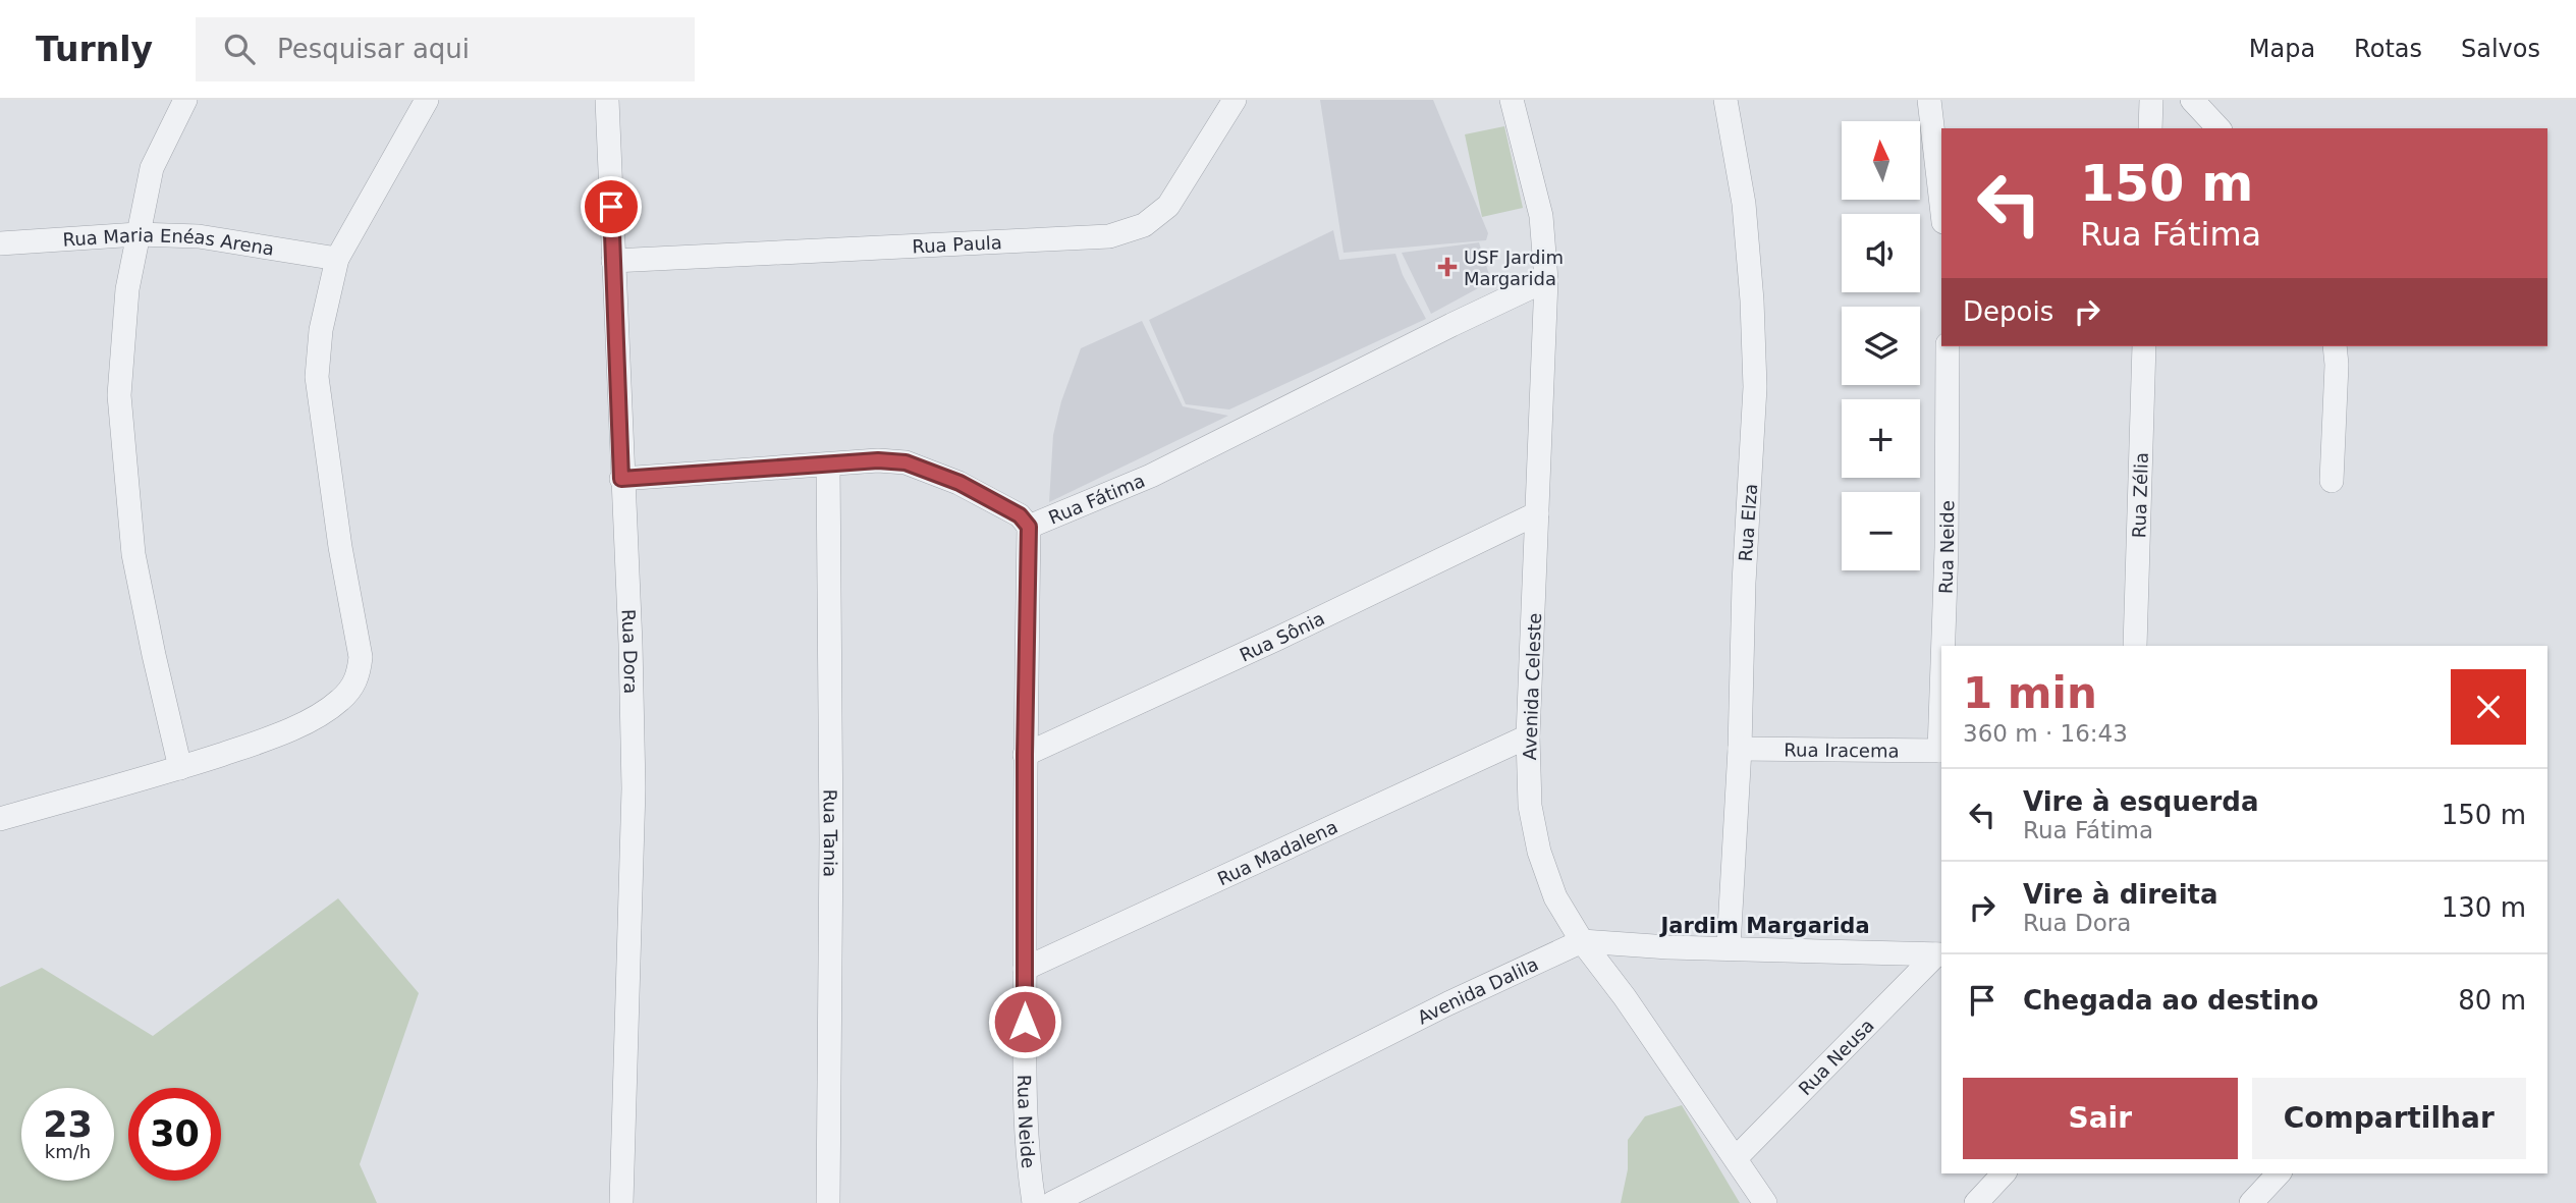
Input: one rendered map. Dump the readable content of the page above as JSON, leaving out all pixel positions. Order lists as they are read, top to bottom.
{
  "streets": {
    "street": [
      "Rua Paula",
      "Rua Maria Enéas Arena",
      "Rua Zélia",
      "Rua Fátima",
      "Rua Elza",
      "Rua Neide",
      "Rua Sônia",
      "Rua Dora",
      "Avenida Celeste",
      "Rua Iracema",
      "Rua Tania",
      "Rua Madalena",
      "Avenida Dalila",
      "Rua Neusa"
    ]
  },
  "crossings": [
    ["Rua Paula", "Rua Dora"],
    ["Rua Fátima", "Rua Neide"],
    ["Rua Fátima", "Rua Dora"],
    ["Rua Fátima", "Avenida Celeste"],
    ["Rua Fátima", "Rua Tania"],
    ["Rua Elza", "Rua Iracema"],
    ["Rua Elza", "Avenida Dalila"],
    ["Rua Neide", "Rua Sônia"],
    ["Rua Neide", "Rua Madalena"],
    ["Rua Sônia", "Avenida Celeste"],
    ["Avenida Celeste", "Rua Madalena"],
    ["Avenida Celeste", "Avenida Dalila"],
    ["Avenida Celeste", "Rua Neusa"],
    ["Avenida Dalila", "Rua Neusa"]
  ],
  "districts": ["Jardim Margarida"],
  "places": {
    "health": ["USF Jardim Margarida"]
  },
  "north": "top",
  "page": {
    "header": "Turnly",
    "search": "Pesquisar aqui",
    "nav": ["Mapa", "Rotas", "Salvos"],
    "map_buttons": ["+", "−"],
    "turn": ["150 m", "Rua Fátima"],
    "then": "Depois",
    "heading": ["1 min", "360 m · 16:43"],
    "list": [
      {
        "name": "Vire à esquerda",
        "note": "Rua Fátima",
        "value": "150 m"
      },
      {
        "name": "Vire à direita",
        "note": "Rua Dora",
        "value": "130 m"
      },
      {
        "name": "Chegada ao destino",
        "value": "80 m"
      }
    ],
    "buttons": ["Sair", "Compartilhar"],
    "speed": "23 km/h",
    "limit": "30"
  }
}
